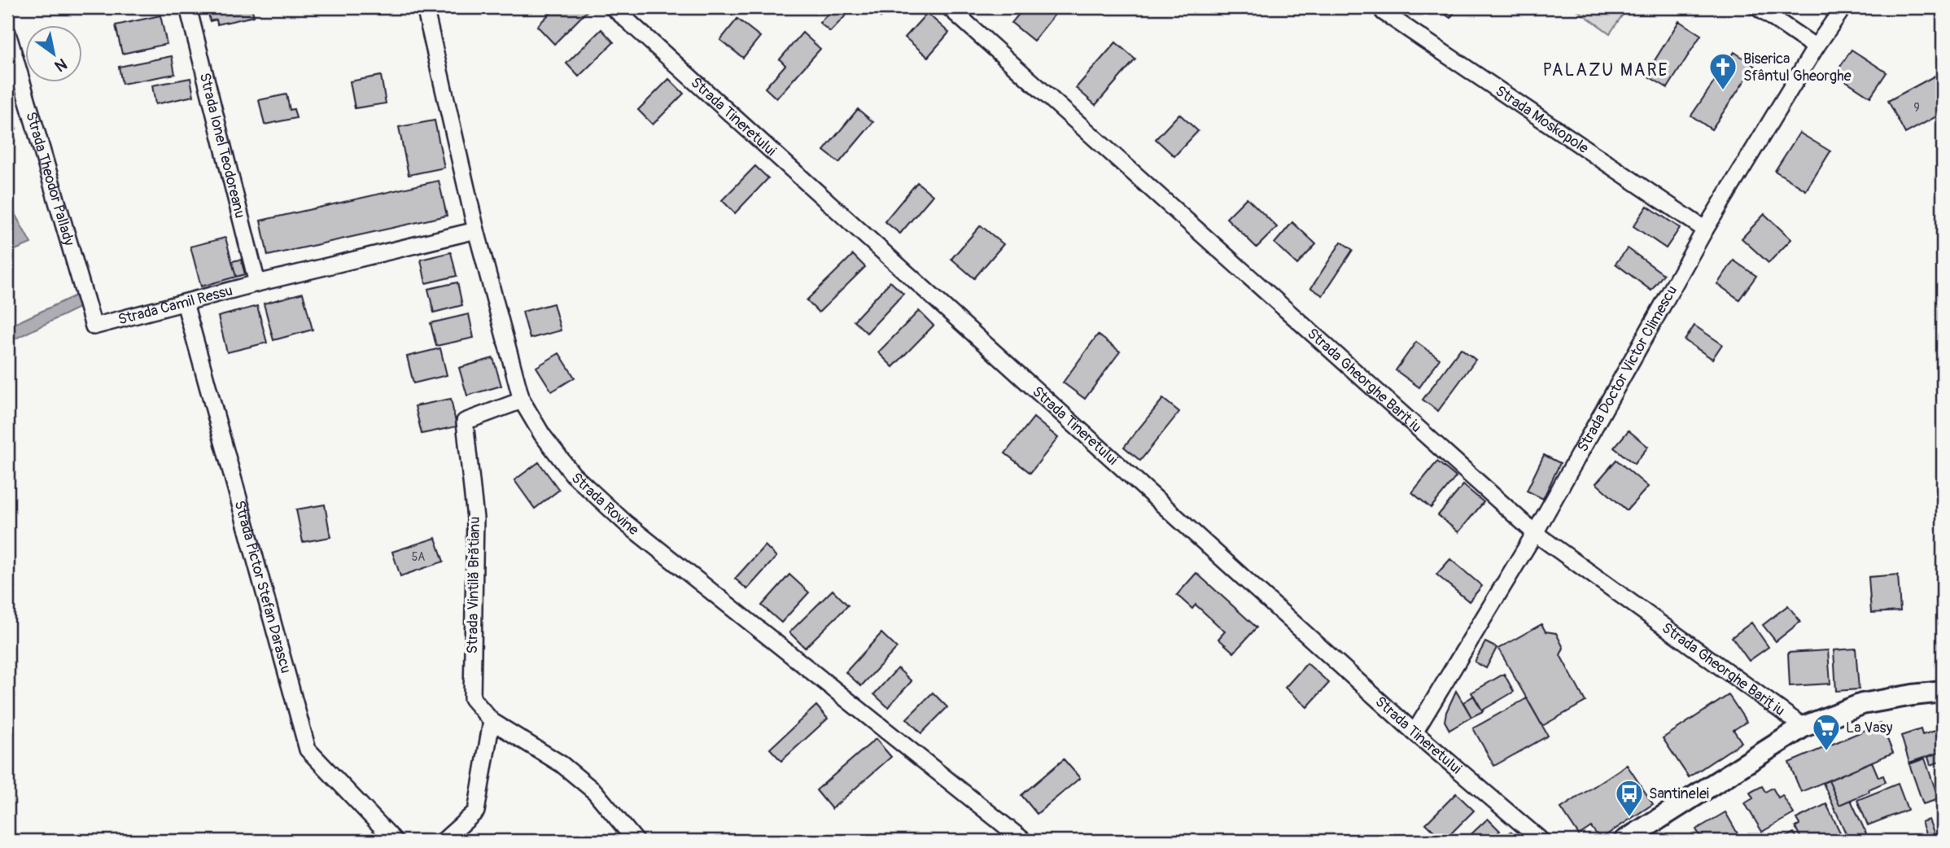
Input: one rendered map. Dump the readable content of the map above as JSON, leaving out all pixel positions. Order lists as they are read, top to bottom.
{
  "streets": {
    "street": [
      "Strada Tineretului",
      "Strada Moskopole",
      "Strada Ionel Teodoreanu",
      "Strada Theodor Pallady",
      "Strada Camil Ressu",
      "Strada Doctor Victor Climescu",
      "Strada Gheorghe Barițiu",
      "Strada Rovine",
      "Strada Vintilă Brătianu",
      "Strada Pictor Stefan Darascu"
    ]
  },
  "crossings": [
    ["Strada Tineretului", "Strada Doctor Victor Climescu"],
    ["Strada Moskopole", "Strada Doctor Victor Climescu"],
    ["Strada Ionel Teodoreanu", "Strada Camil Ressu"],
    ["Strada Theodor Pallady", "Strada Camil Ressu"],
    ["Strada Camil Ressu", "Strada Rovine"],
    ["Strada Camil Ressu", "Strada Pictor Stefan Darascu"],
    ["Strada Doctor Victor Climescu", "Strada Gheorghe Barițiu"],
    ["Strada Rovine", "Strada Vintilă Brătianu"]
  ],
  "districts": ["PALAZU MARE"],
  "places": {
    "church": ["Biserica Sfântul Gheorghe"],
    "supermarket": ["La Vasy"],
    "bus stop": ["Santinelei"]
  },
  "house_numbers": ["9", "5A"],
  "north": "bottom right"
}
